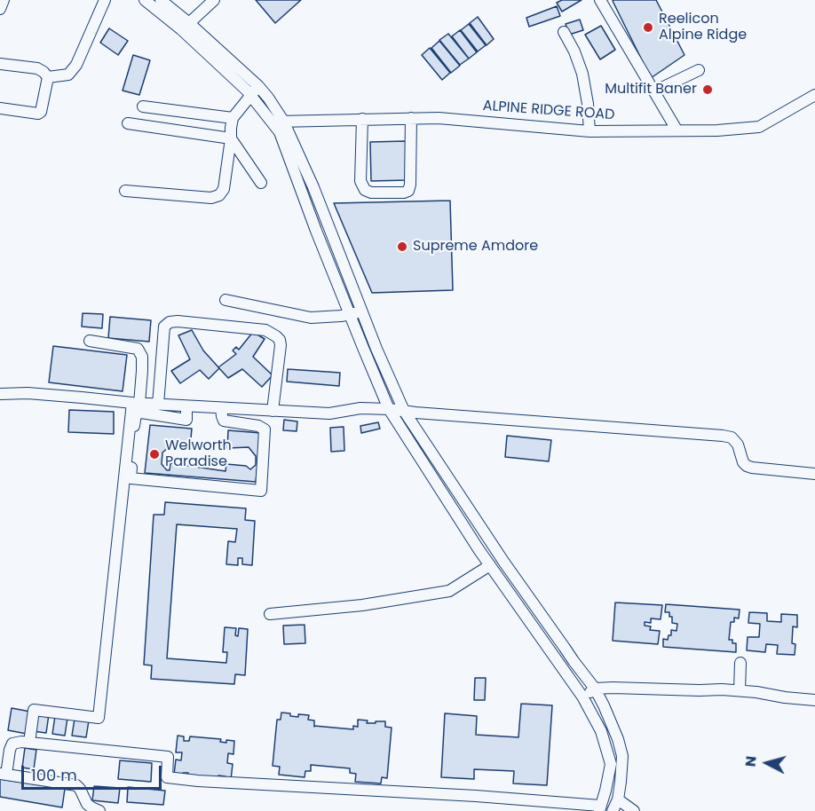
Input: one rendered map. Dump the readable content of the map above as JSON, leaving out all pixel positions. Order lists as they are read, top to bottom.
{
  "streets": {
    "street": ["ALPINE RIDGE ROAD"]
  },
  "places": [
    "Reelicon Alpine Ridge",
    "Multifit Baner",
    "Supreme Amdore",
    "Welworth Paradise"
  ],
  "scale_bar": "100 m",
  "north": "left"
}
